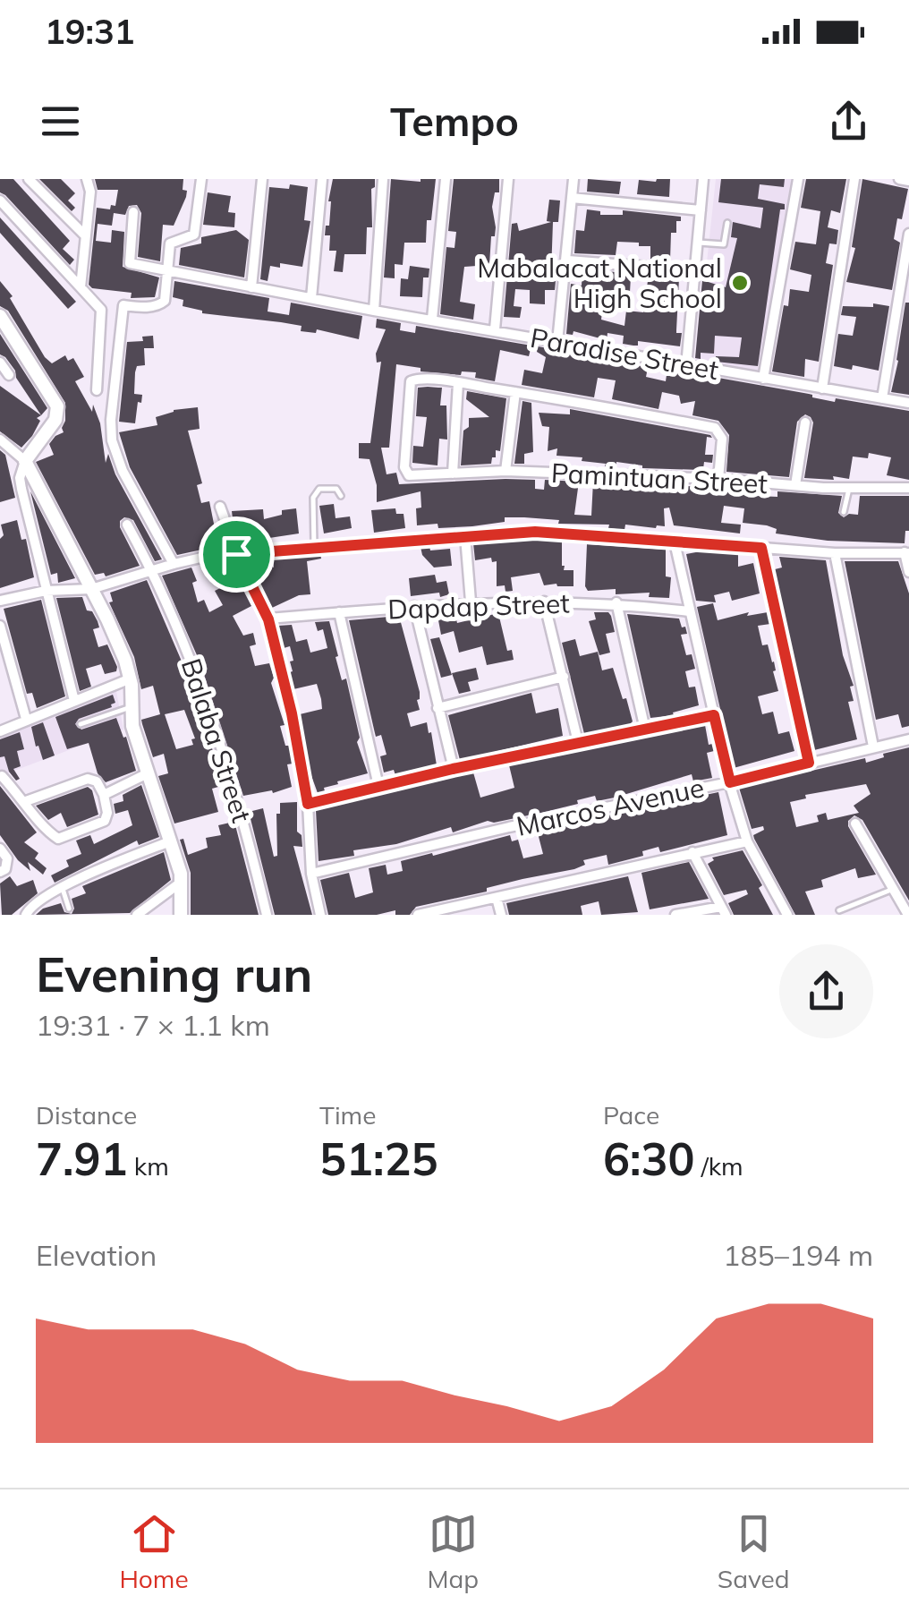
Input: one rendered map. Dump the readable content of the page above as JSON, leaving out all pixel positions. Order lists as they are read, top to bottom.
{
  "streets": {
    "street": [
      "Paradise Street",
      "Pamintuan Street",
      "Dapdap Street",
      "Balaba Street",
      "Marcos Avenue"
    ]
  },
  "places": ["Mabalacat National High School"],
  "page": {
    "status": "19:31",
    "header": "Tempo",
    "heading": ["Evening run", "19:31 · 7 × 1.1 km"],
    "stats": [
      ["Distance", "7.91 km"],
      ["Time", "51:25"],
      ["Pace", "6:30 /km"]
    ],
    "chart": ["Elevation", "185–194 m"],
    "tabs": ["Home", "Map", "Saved"]
  }
}
